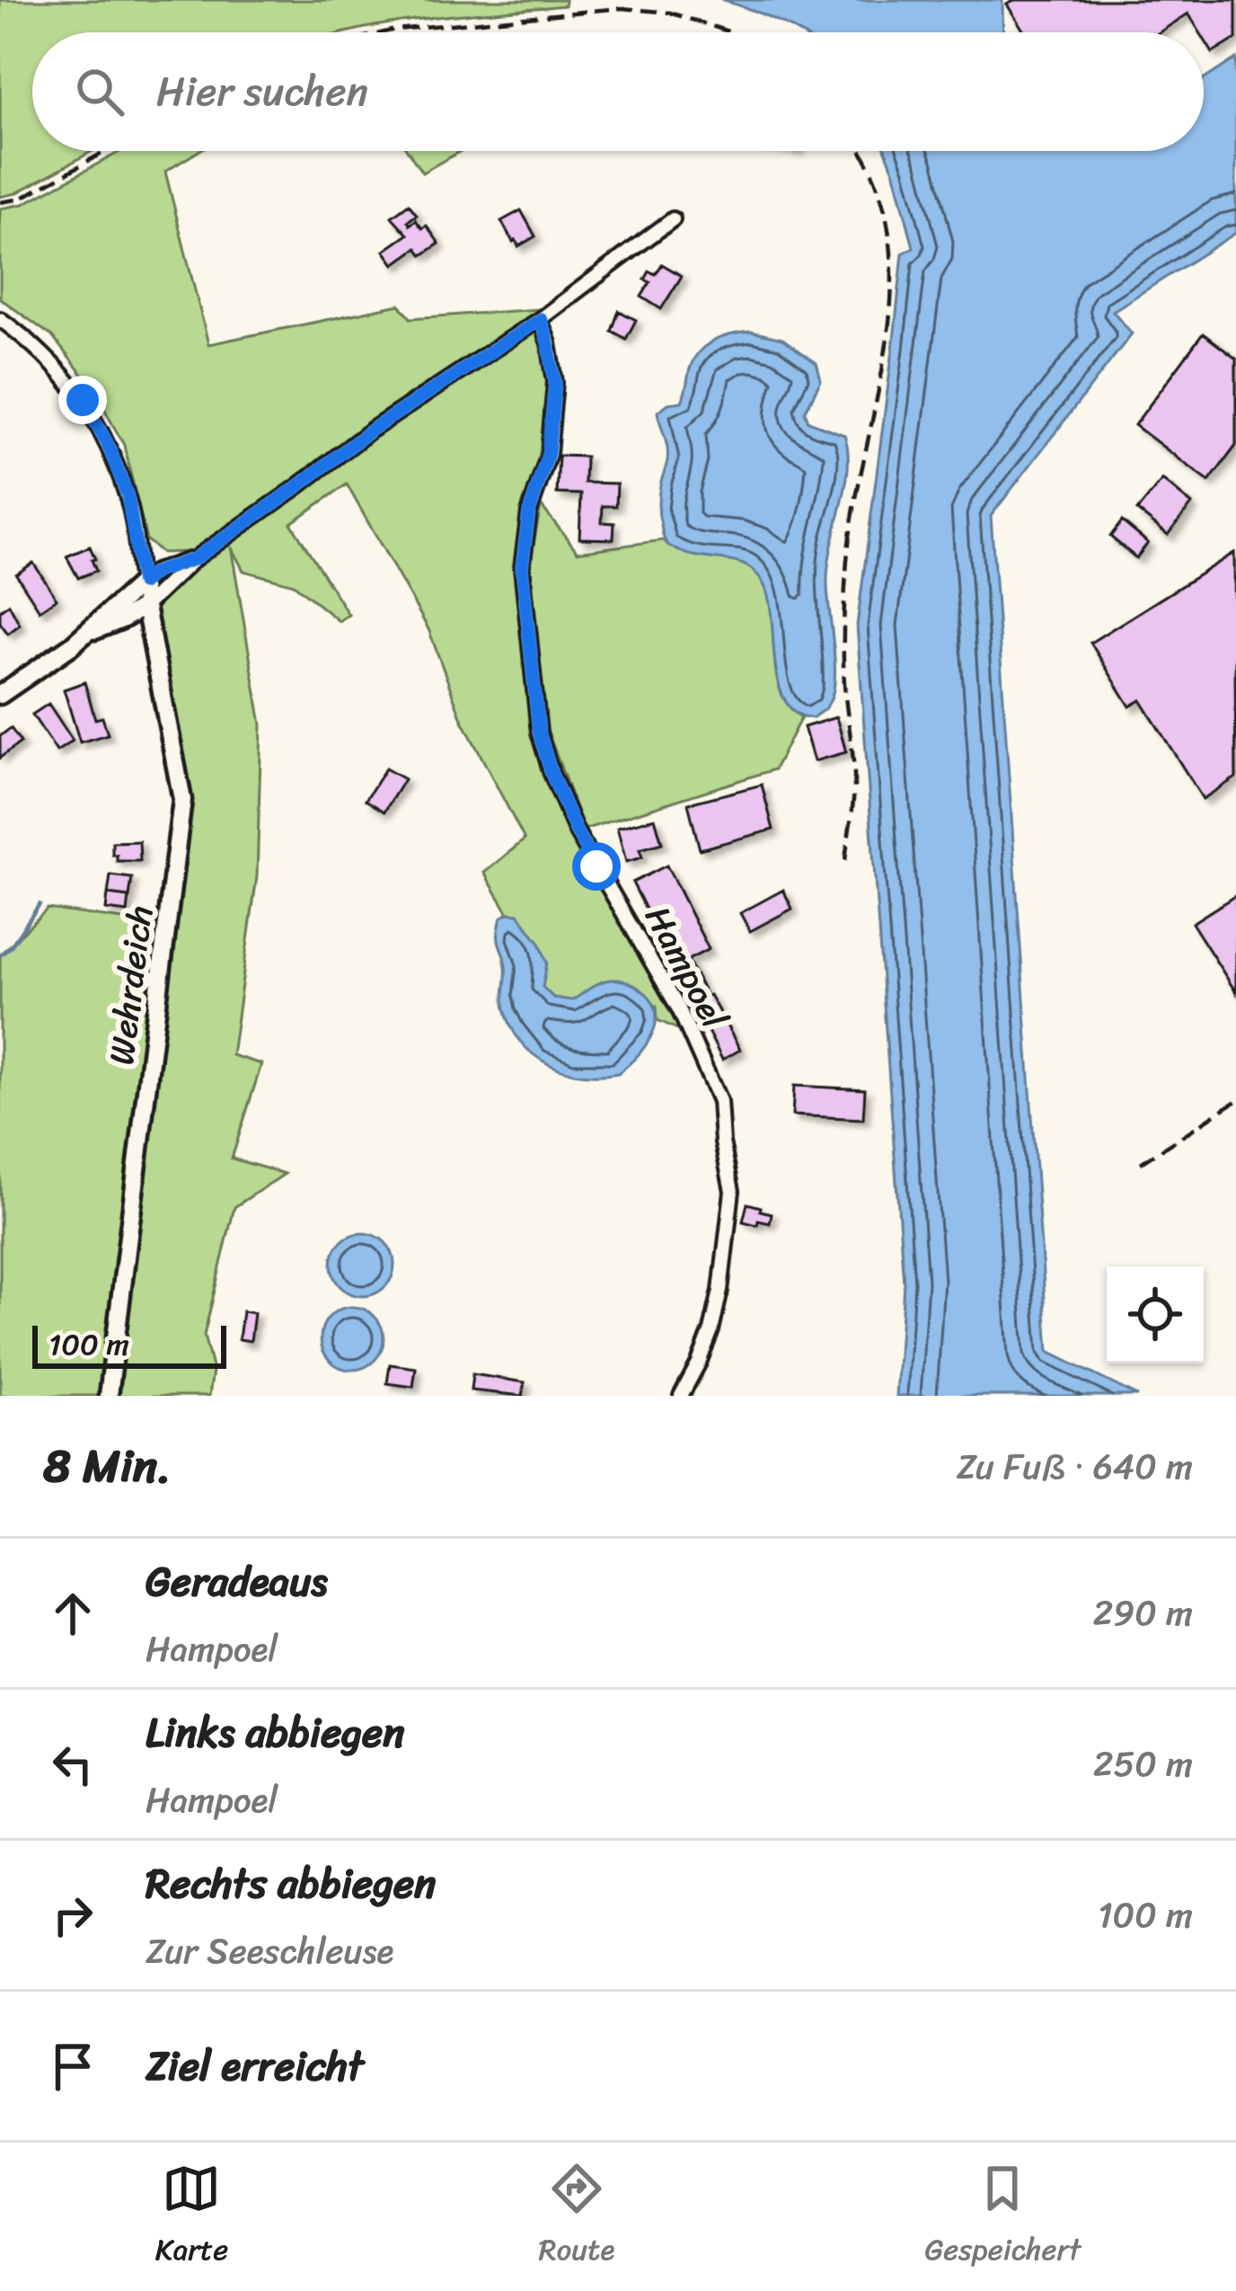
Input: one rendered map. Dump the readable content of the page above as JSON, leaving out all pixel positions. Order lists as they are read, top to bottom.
{
  "streets": {
    "street": ["Hampoel", "Wehrdeich"]
  },
  "scale_bar": "100 m",
  "page": {
    "search": "Hier suchen",
    "scale": "100 m",
    "heading": ["8 Min.", "Zu Fuß · 640 m"],
    "list": [
      ["Geradeaus", "Hampoel", "290 m"],
      ["Links abbiegen", "Hampoel", "250 m"],
      ["Rechts abbiegen", "Zur Seeschleuse", "100 m"],
      "Ziel erreicht"
    ],
    "nav": ["Karte", "Route", "Gespeichert"]
  }
}
